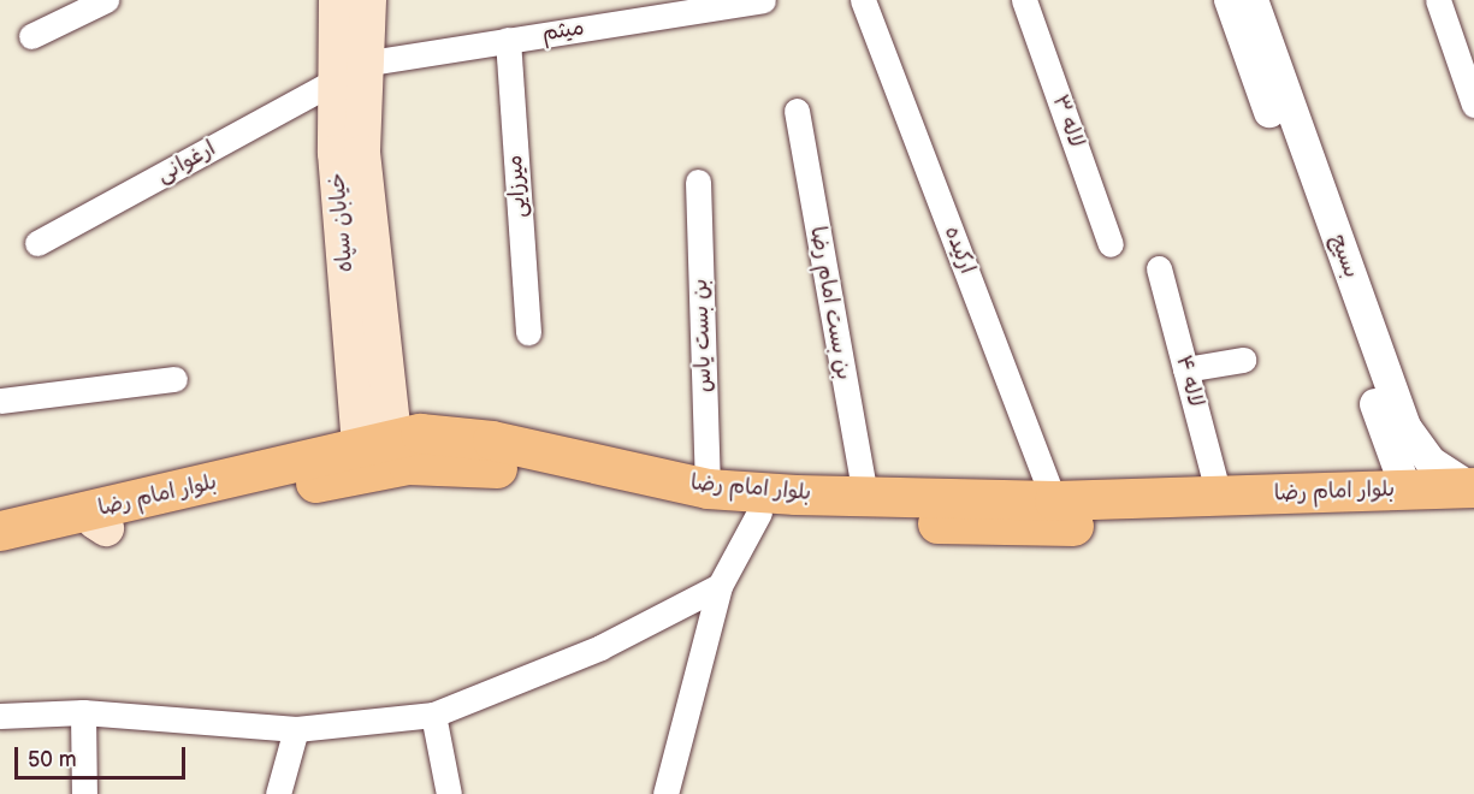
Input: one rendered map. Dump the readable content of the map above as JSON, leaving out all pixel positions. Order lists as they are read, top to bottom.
{
  "streets": {
    "main road": ["خیابان سپاه", "بلوار امام رضا"],
    "street": [
      "میثم",
      "لاله ۳",
      "ارغوانی",
      "میرزایی",
      "ارکیده",
      "بسیج",
      "بن بست امام رضا",
      "بن بست یاس",
      "لاله ۴"
    ]
  },
  "crossings": [
    ["میثم", "ارغوانی"],
    ["میثم", "میرزایی"],
    ["میثم", "خیابان سپاه"],
    ["ارغوانی", "خیابان سپاه"],
    ["خیابان سپاه", "بلوار امام رضا"],
    ["ارکیده", "بلوار امام رضا"],
    ["بسیج", "بلوار امام رضا"],
    ["بن بست امام رضا", "بلوار امام رضا"],
    ["بن بست یاس", "بلوار امام رضا"],
    ["لاله ۴", "بلوار امام رضا"]
  ],
  "scale_bar": "50 m"
}
